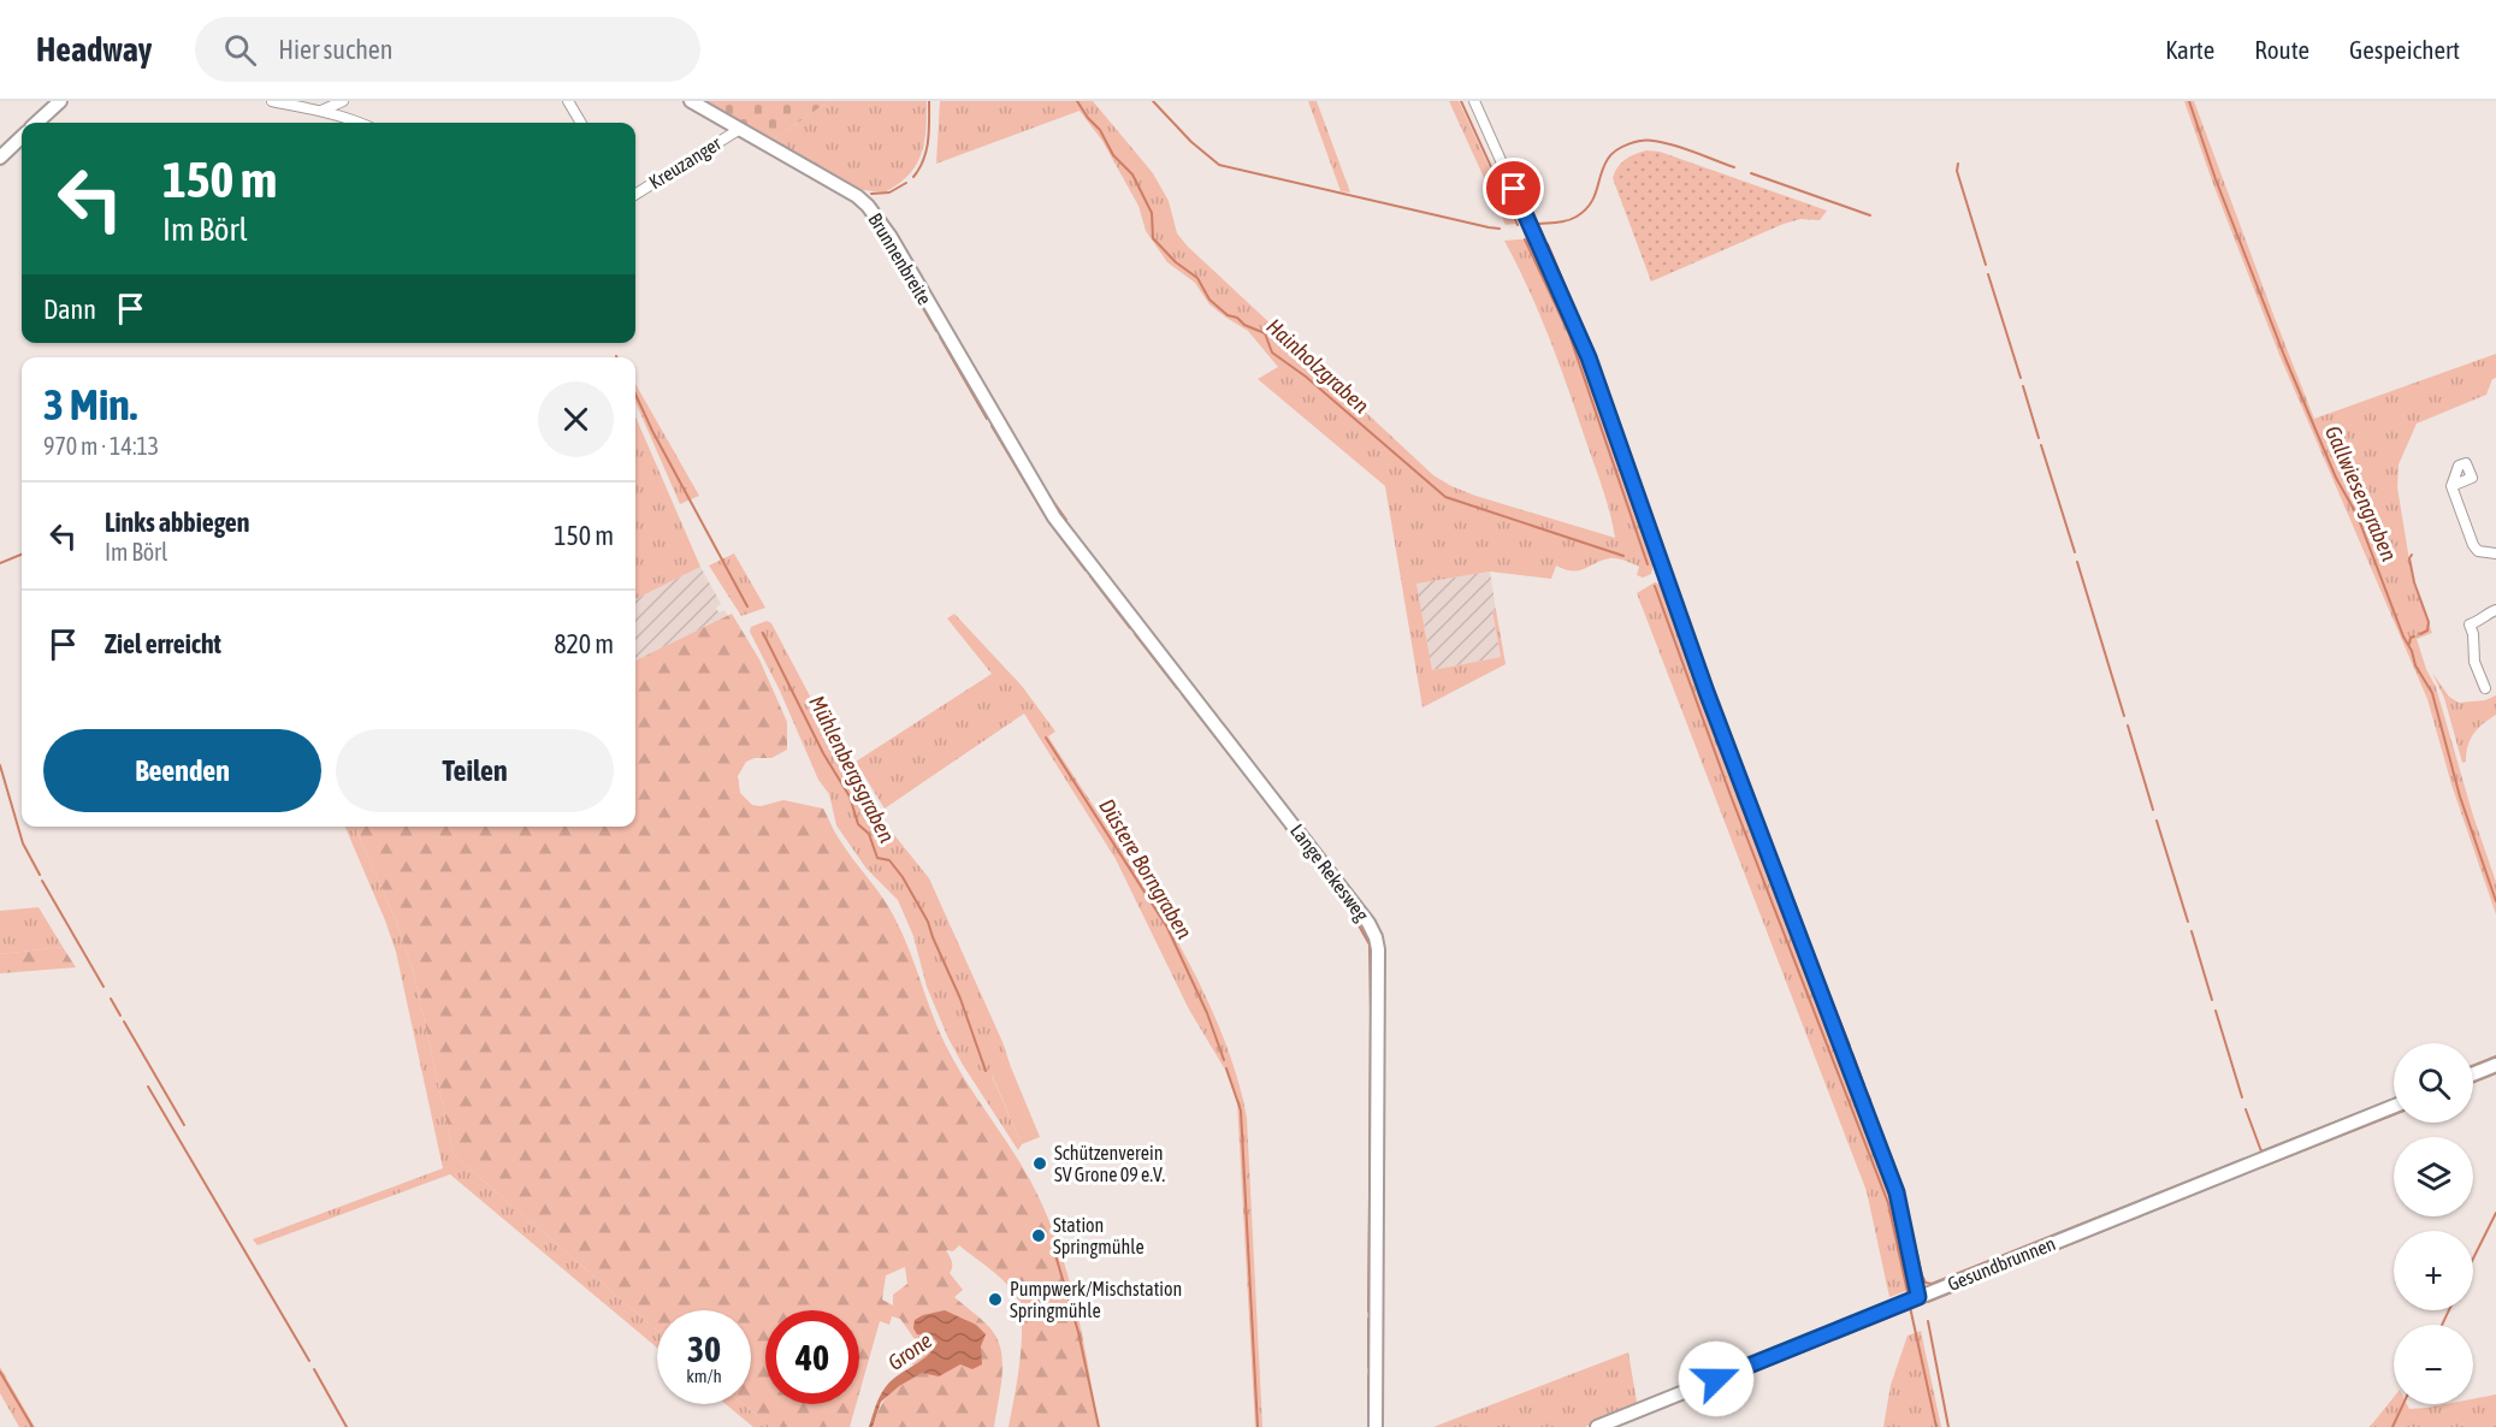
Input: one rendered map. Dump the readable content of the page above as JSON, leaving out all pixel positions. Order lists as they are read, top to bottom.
{
  "streets": {
    "street": [
      "Kreuzanger",
      "Brunnenbreite",
      "Lange Rekesweg",
      "Gesundbrunnen"
    ]
  },
  "crossings": [
    ["Kreuzanger", "Brunnenbreite"],
    ["Brunnenbreite", "Lange Rekesweg"]
  ],
  "water": [
    "Hainholzgraben",
    "Gallwiesengraben",
    "Mühlenbergsgraben",
    "Düstere Borngraben",
    "Grone"
  ],
  "places": ["Schützenverein SV Grone 09 e.V.", "Station Springmühle", "Pumpwerk/Mischstation Springmühle"],
  "page": {
    "header": "Headway",
    "search": "Hier suchen",
    "nav": ["Karte", "Route", "Gespeichert"],
    "turn": ["150 m", "Im Börl"],
    "then": "Dann",
    "heading": ["3 Min.", "970 m · 14:13"],
    "list": [
      {
        "name": "Links abbiegen",
        "note": "Im Börl",
        "value": "150 m"
      },
      {
        "name": "Ziel erreicht",
        "value": "820 m"
      }
    ],
    "buttons": ["Beenden", "Teilen"],
    "map_buttons": ["+", "−"],
    "speed": "30 km/h",
    "limit": "40"
  }
}
